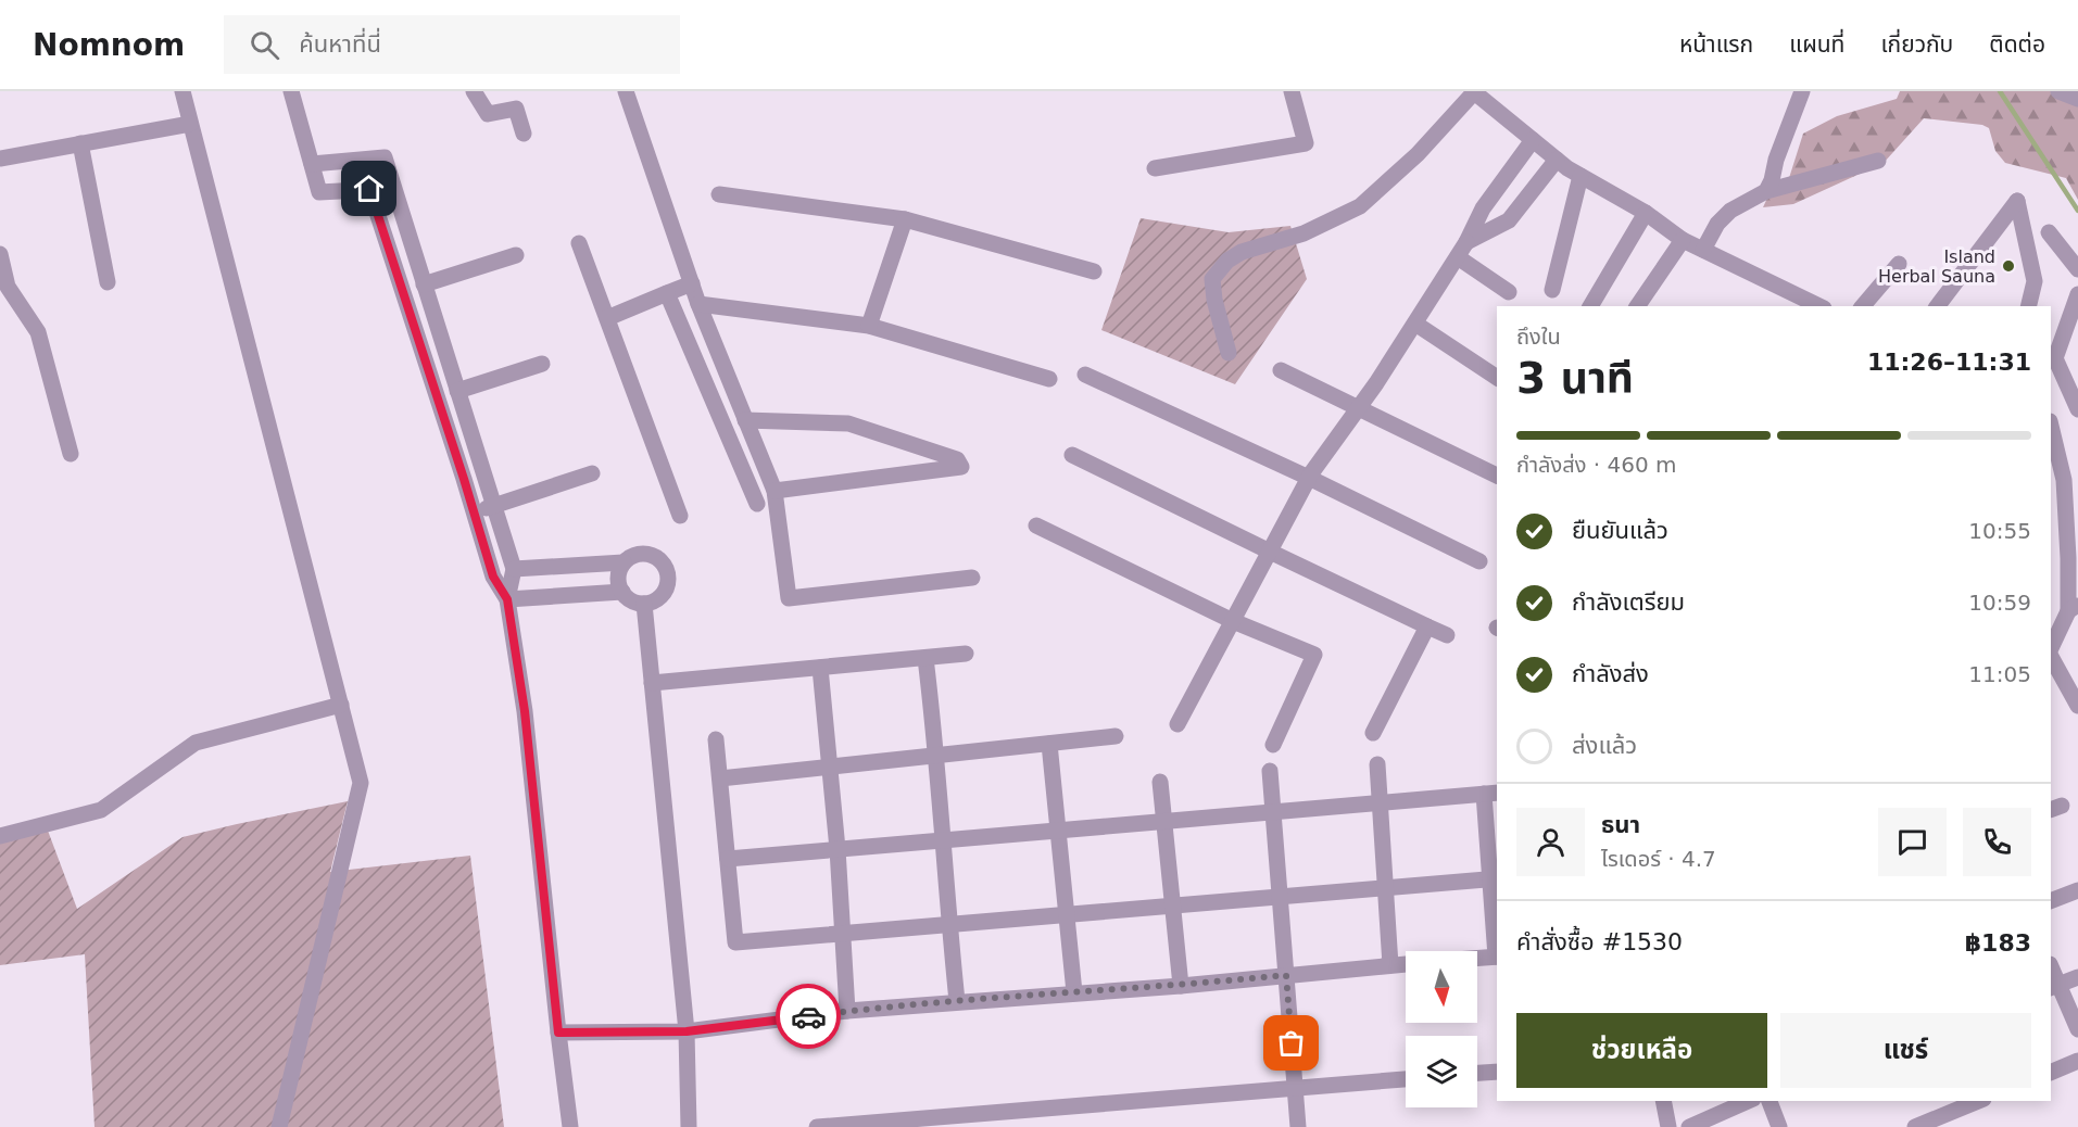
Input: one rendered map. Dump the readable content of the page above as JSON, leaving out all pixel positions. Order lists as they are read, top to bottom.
{
  "places": ["Island Herbal Sauna"],
  "north": "bottom",
  "page": {
    "header": "Nomnom",
    "search": "ค้นหาที่นี่",
    "nav": [
      "หน้าแรก",
      "แผนที่",
      "เกี่ยวกับ",
      "ติดต่อ"
    ],
    "heading": ["3 นาที", "ถึงใน", "11:26–11:31"],
    "panel": [
      "ธนา",
      "ไรเดอร์ · 4.7",
      "คำสั่งซื้อ #1530",
      "฿183"
    ],
    "bar": "กำลังส่ง · 460 m",
    "list": [
      ["ยืนยันแล้ว", "10:55"],
      ["กำลังเตรียม", "10:59"],
      ["กำลังส่ง", "11:05"],
      "ส่งแล้ว"
    ],
    "buttons": ["ช่วยเหลือ", "แชร์"]
  }
}
